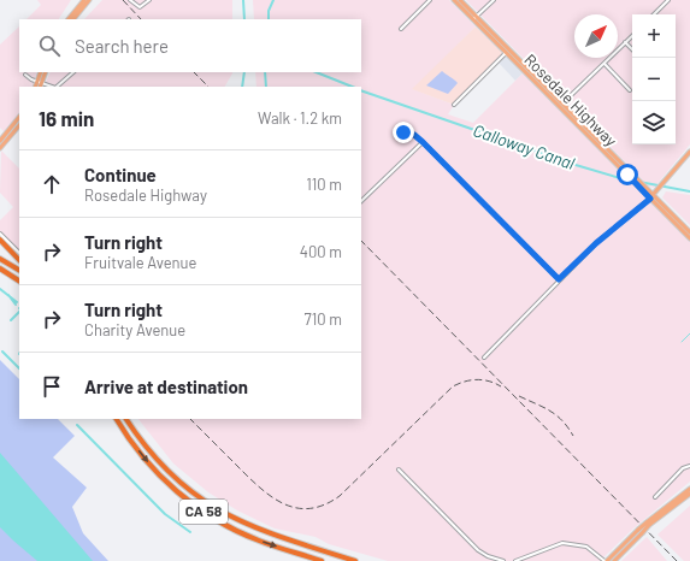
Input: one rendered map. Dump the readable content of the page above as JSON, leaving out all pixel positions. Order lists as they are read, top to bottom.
{
  "streets": {
    "highway": ["CA 58"],
    "main road": ["Rosedale Highway"]
  },
  "water": ["Calloway Canal"],
  "north": "top right",
  "page": {
    "map_buttons": ["+", "−"],
    "search": "Search here",
    "heading": ["16 min", "Walk · 1.2 km"],
    "list": [
      ["Continue", "Rosedale Highway", "110 m"],
      ["Turn right", "Fruitvale Avenue", "400 m"],
      ["Turn right", "Charity Avenue", "710 m"],
      "Arrive at destination"
    ]
  }
}
